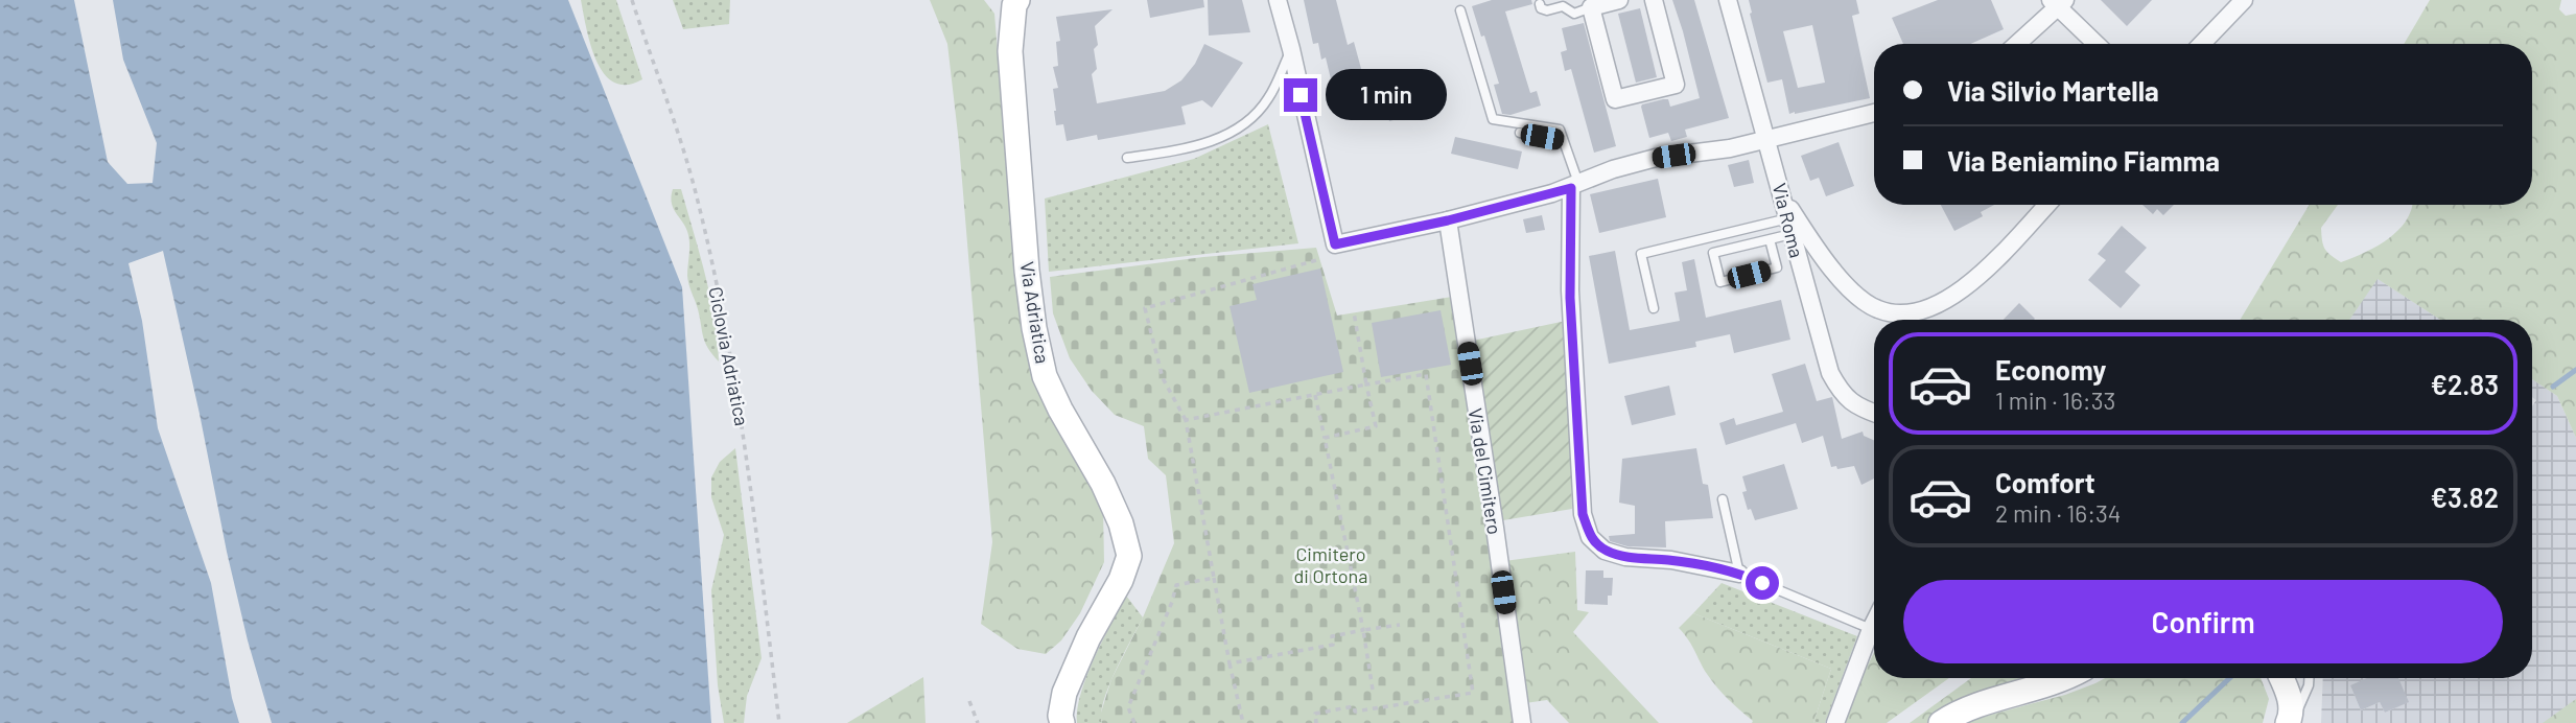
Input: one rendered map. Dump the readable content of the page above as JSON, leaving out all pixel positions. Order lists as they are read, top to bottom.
{
  "streets": {
    "main road": ["Via Adriatica"],
    "street": ["Via Roma", "Via del Cimitero"],
    "path": ["Ciclovia Adriatica"]
  },
  "parks": ["Cimitero di Ortona"],
  "page": {
    "banner": ["Via Silvio Martella", "Via Beniamino Fiamma"],
    "bubble": "1 min",
    "list": [
      {
        "name": "Economy",
        "note": "1 min · 16:33",
        "value": "€2.83"
      },
      {
        "name": "Comfort",
        "note": "2 min · 16:34",
        "value": "€3.82"
      }
    ],
    "buttons": "Confirm"
  }
}
